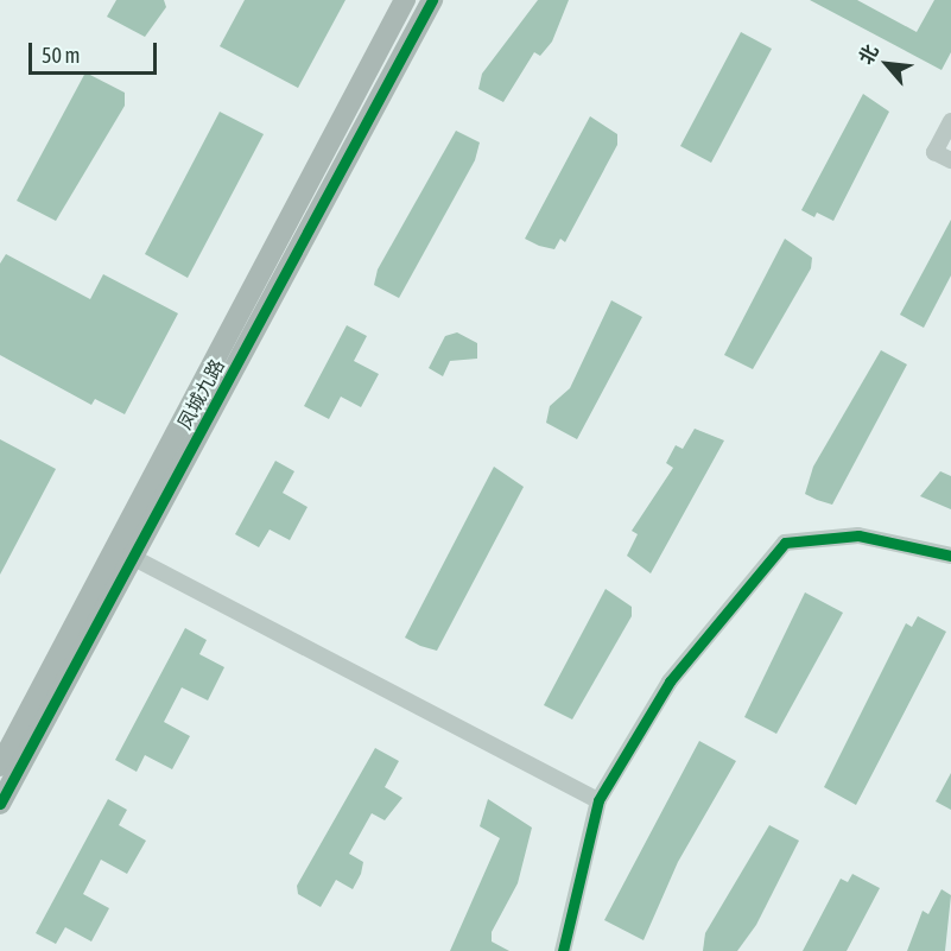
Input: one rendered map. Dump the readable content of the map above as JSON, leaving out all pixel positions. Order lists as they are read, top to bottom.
{
  "streets": {
    "street": ["凤城九路"]
  },
  "scale_bar": "50 m",
  "north": "top left"
}
